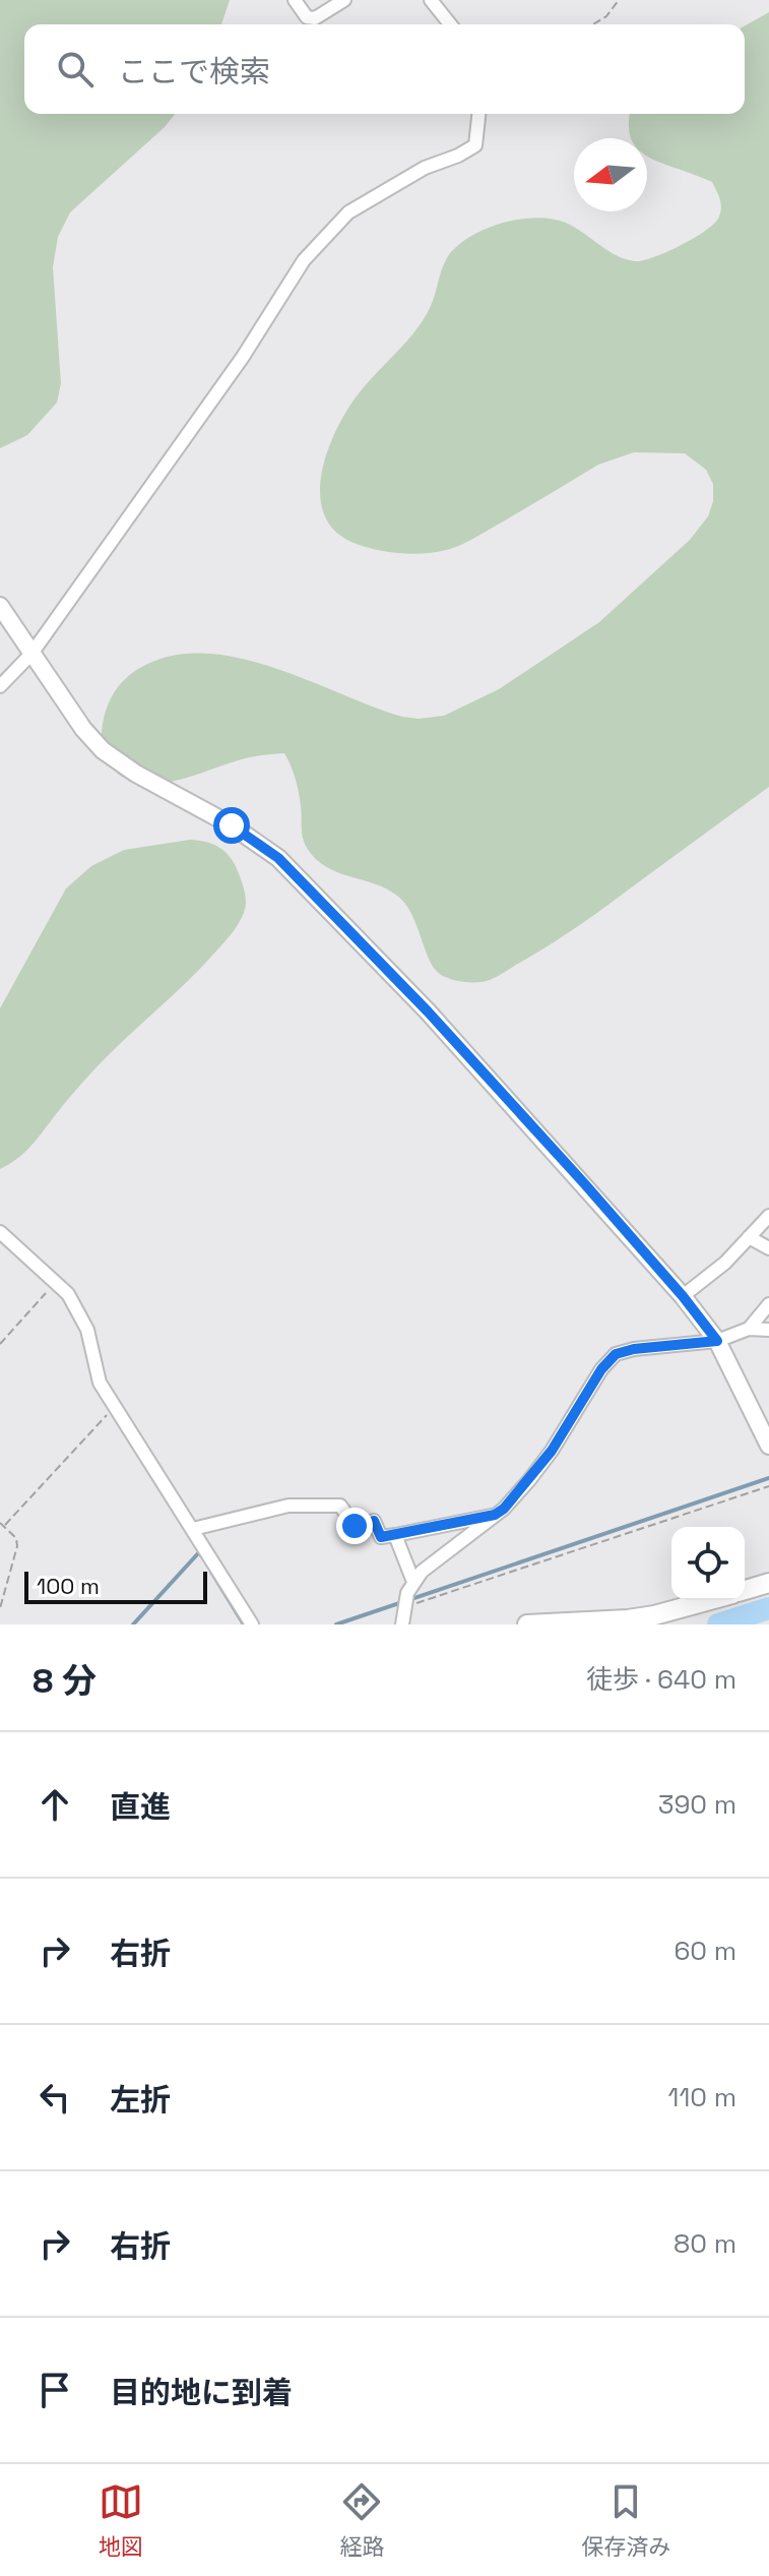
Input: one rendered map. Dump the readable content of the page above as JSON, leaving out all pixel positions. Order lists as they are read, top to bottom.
{
  "scale_bar": "100 m",
  "north": "left",
  "page": {
    "search": "ここで検索",
    "scale": "100 m",
    "heading": ["8 分", "徒歩 · 640 m"],
    "list": [
      ["直進", "390 m"],
      ["右折", "60 m"],
      ["左折", "110 m"],
      ["右折", "80 m"],
      "目的地に到着"
    ],
    "nav": ["地図", "経路", "保存済み"]
  }
}
